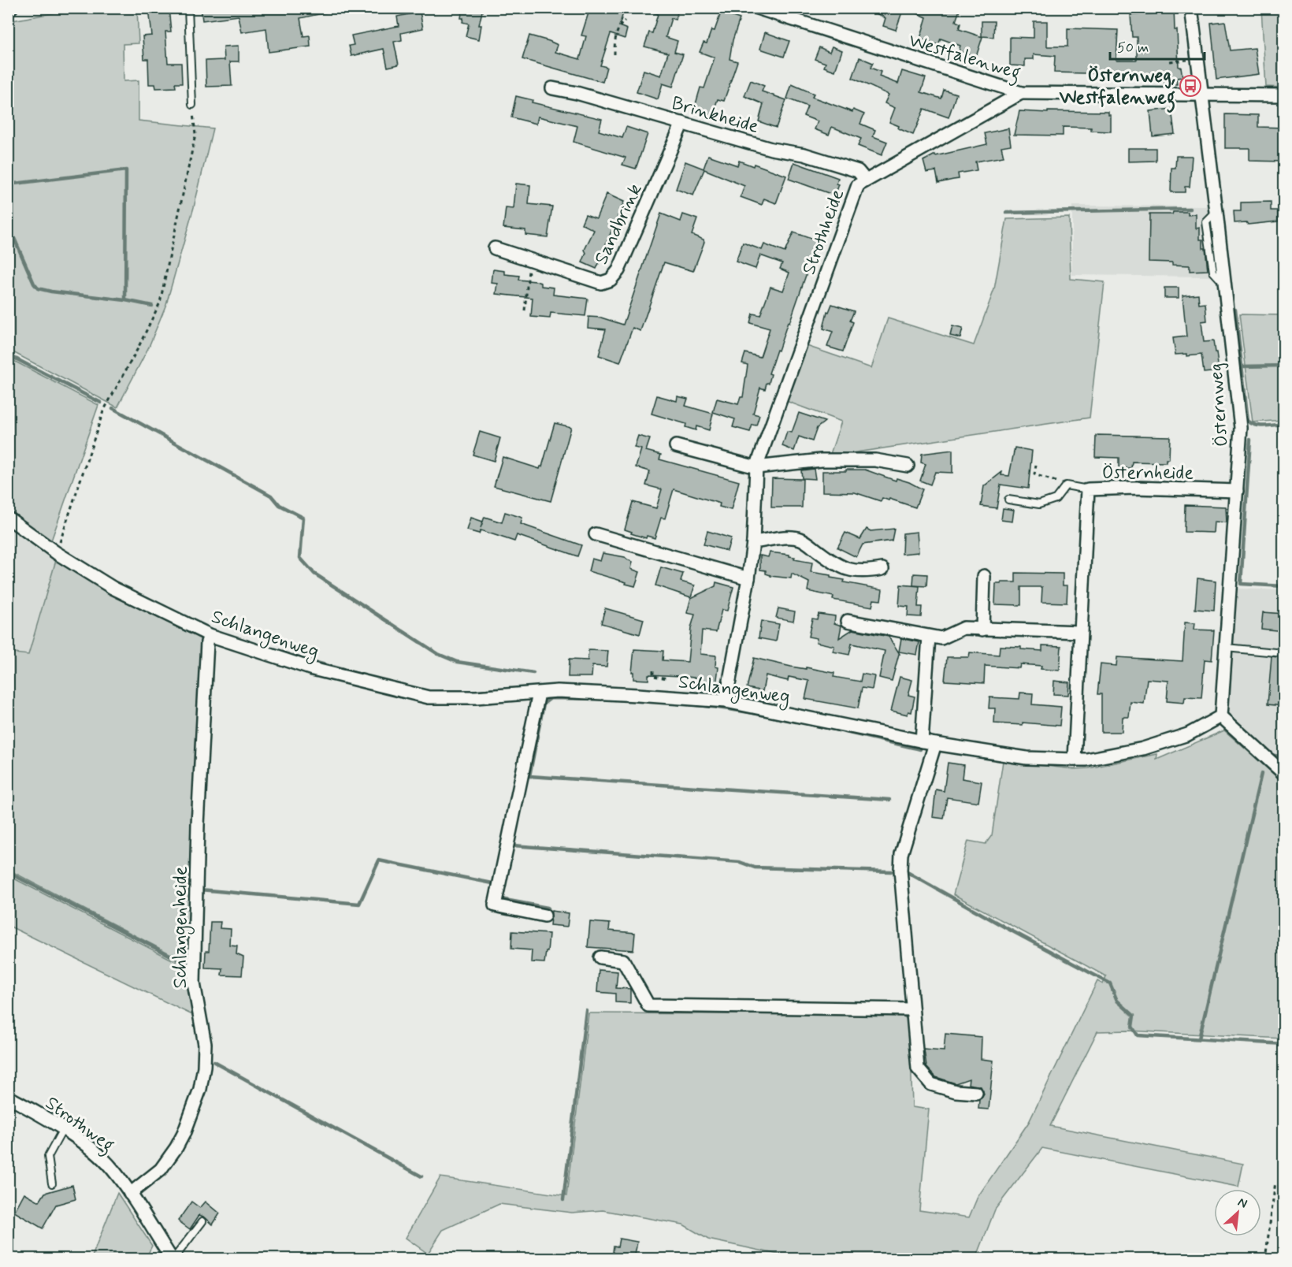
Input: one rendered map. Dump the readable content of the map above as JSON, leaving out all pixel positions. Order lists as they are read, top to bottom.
{
  "streets": {
    "street": [
      "Westfalenweg",
      "Brinkheide",
      "Sandbrink",
      "Strothheide",
      "Östernweg",
      "Östernheide",
      "Schlangenweg",
      "Schlangenheide",
      "Strothweg"
    ]
  },
  "crossings": [
    ["Westfalenweg", "Strothheide"],
    ["Westfalenweg", "Östernweg"],
    ["Brinkheide", "Sandbrink"],
    ["Brinkheide", "Strothheide"],
    ["Strothheide", "Schlangenweg"],
    ["Östernweg", "Östernheide"],
    ["Östernweg", "Schlangenweg"],
    ["Östernheide", "Schlangenweg"],
    ["Schlangenweg", "Schlangenheide"],
    ["Schlangenheide", "Strothweg"]
  ],
  "places": {
    "bus stop": ["Östernweg, Westfalenweg"]
  },
  "scale_bar": "50 m",
  "north": "top right"
}
